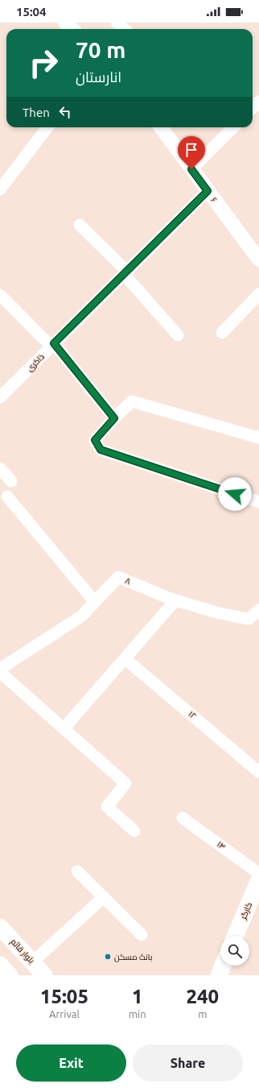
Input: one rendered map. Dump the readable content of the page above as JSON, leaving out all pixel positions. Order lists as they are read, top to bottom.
{
  "streets": {
    "main road": ["کارگر", "بلوار قائم"],
    "street": [
      "۶",
      "ذاکری",
      "۸",
      "۱۲",
      "۱۴"
    ]
  },
  "crossings": [
    ["۶", "ذاکری"]
  ],
  "places": ["بانک مسکن"],
  "page": {
    "status": "15:04",
    "turn": ["70 m", "انارستان"],
    "then": "Then",
    "eta": [
      "15:05",
      "Arrival",
      "1",
      "min",
      "240",
      "m"
    ],
    "buttons": ["Exit", "Share"]
  }
}
